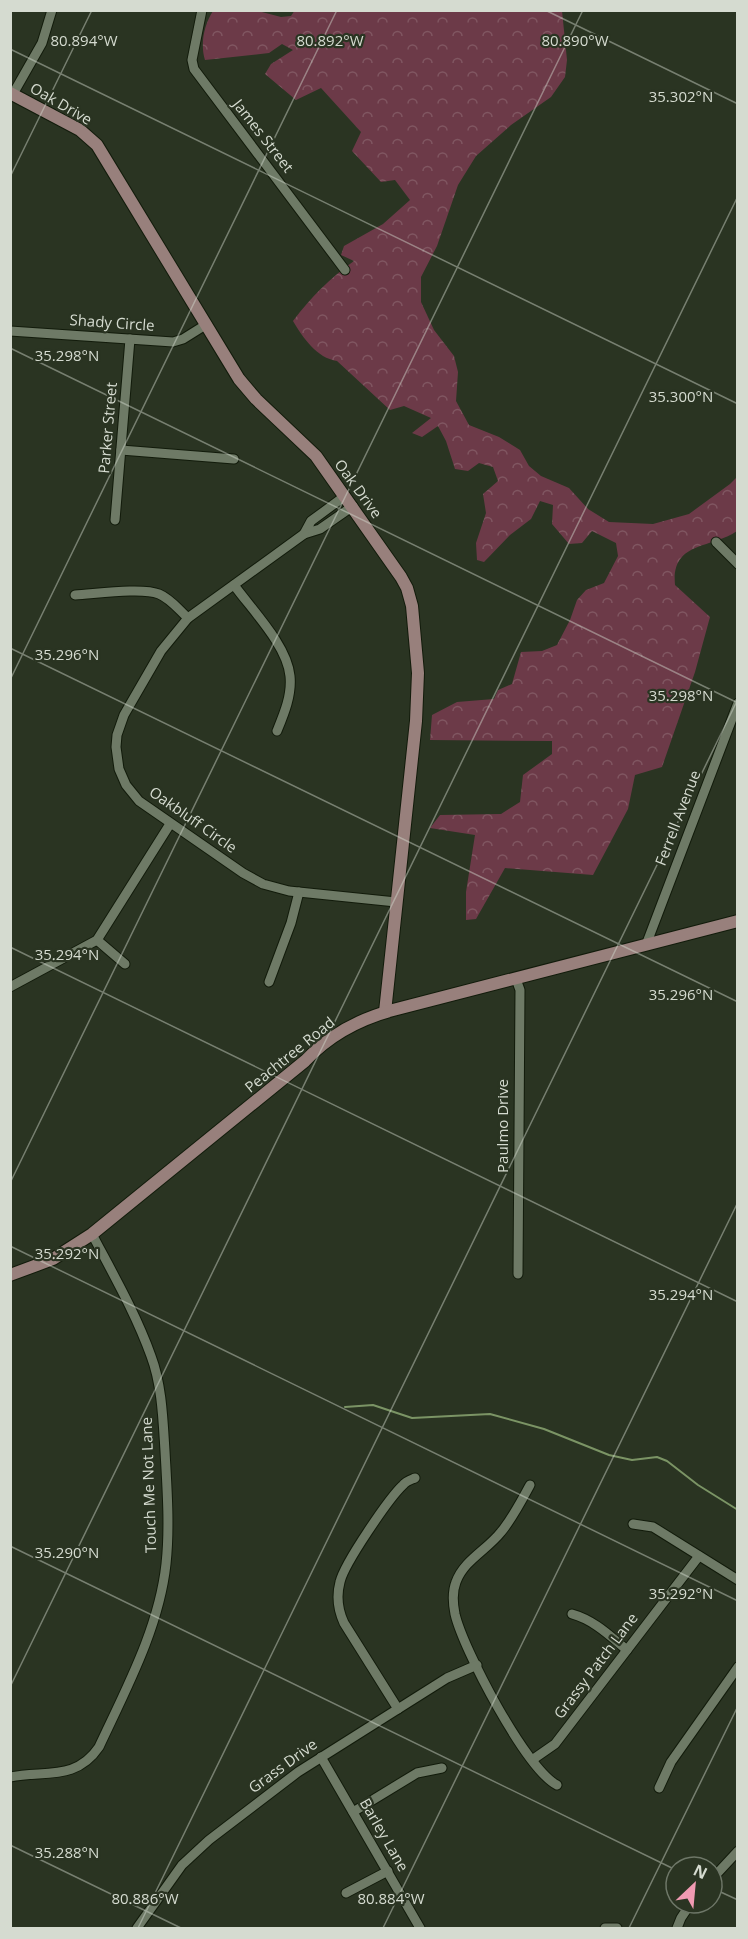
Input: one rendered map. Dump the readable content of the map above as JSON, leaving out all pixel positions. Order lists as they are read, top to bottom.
{
  "streets": {
    "street": [
      "Oak Drive",
      "James Street",
      "Shady Circle",
      "Parker Street",
      "Ferrell Avenue",
      "Oakbluff Circle",
      "Peachtree Road",
      "Paulmo Drive",
      "Touch Me Not Lane",
      "Grassy Patch Lane",
      "Grass Drive",
      "Barley Lane"
    ]
  },
  "crossings": [
    ["Oak Drive", "Shady Circle"],
    ["Oak Drive", "Oakbluff Circle"],
    ["Oak Drive", "Peachtree Road"],
    ["Shady Circle", "Parker Street"],
    ["Ferrell Avenue", "Peachtree Road"],
    ["Peachtree Road", "Paulmo Drive"],
    ["Peachtree Road", "Touch Me Not Lane"],
    ["Grass Drive", "Barley Lane"]
  ],
  "north": "top right",
  "coordinates": [
    "80.894°W",
    "80.892°W",
    "80.890°W",
    "35.302°N",
    "35.298°N",
    "35.300°N",
    "35.296°N",
    "35.294°N",
    "35.292°N",
    "35.290°N",
    "35.288°N",
    "80.886°W",
    "80.884°W"
  ]
}
